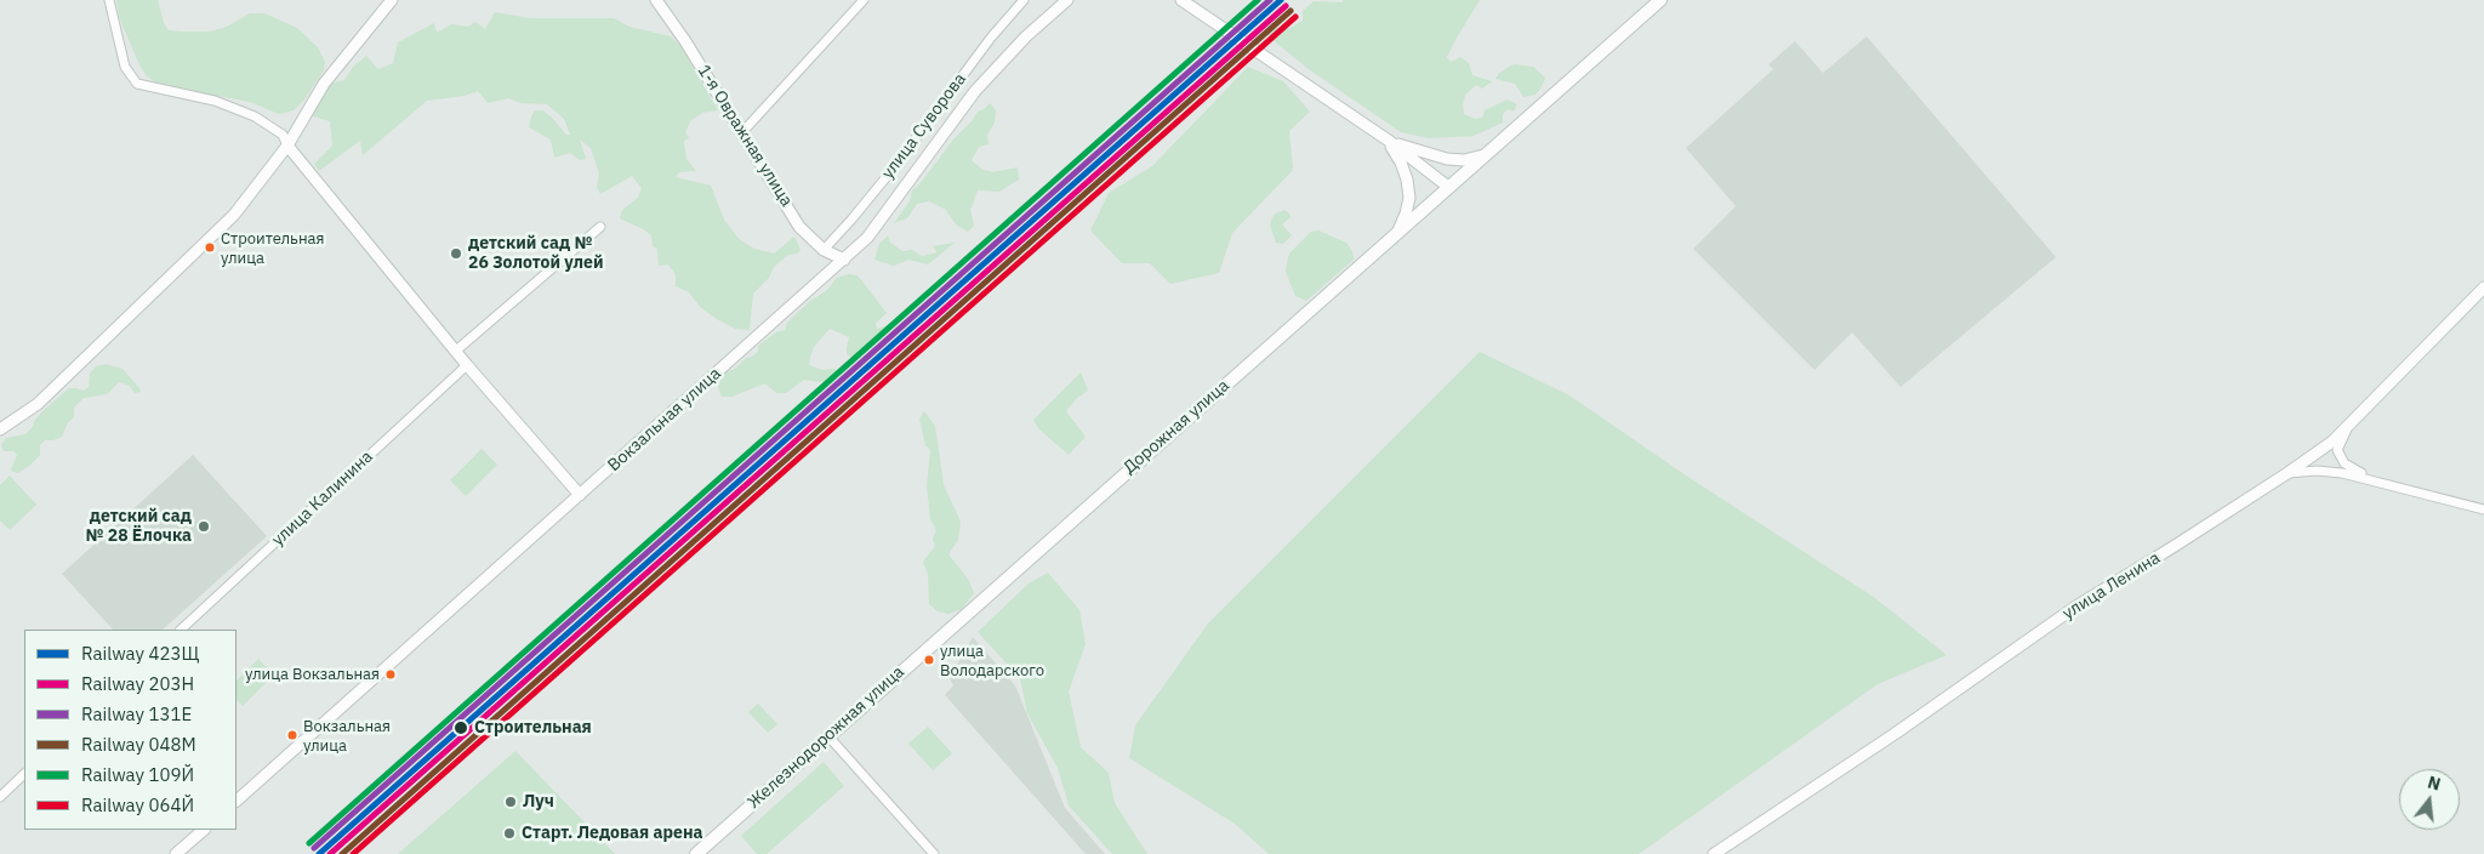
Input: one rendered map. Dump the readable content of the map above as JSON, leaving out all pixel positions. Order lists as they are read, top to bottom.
{
  "streets": {
    "main road": ["Дорожная улица", "Железнодорожная улица"],
    "street": [
      "улица Суворова",
      "1-я Овражная улица",
      "Вокзальная улица",
      "улица Калинина",
      "улица Ленина"
    ]
  },
  "crossings": [
    ["улица Суворова", "1-я Овражная улица"],
    ["1-я Овражная улица", "Вокзальная улица"],
    ["Дорожная улица", "Железнодорожная улица"]
  ],
  "places": [
    "Строительная улица",
    "детский сад № 26 Золотой улей",
    "детский сад № 28 Ёлочка",
    "улица Володарского",
    "улица Вокзальная",
    "Строительная",
    "Вокзальная улица",
    "Луч",
    "Старт. Ледовая арена"
  ],
  "lines": [
    "rail line 423Щ",
    "rail line 131Е",
    "rail line 109Й",
    "rail line 203Н",
    "rail line 048М",
    "rail line 064Й"
  ],
  "legend": [
    "Railway 423Щ",
    "Railway 203Н",
    "Railway 131Е",
    "Railway 048М",
    "Railway 109Й",
    "Railway 064Й"
  ],
  "north": "top"
}
